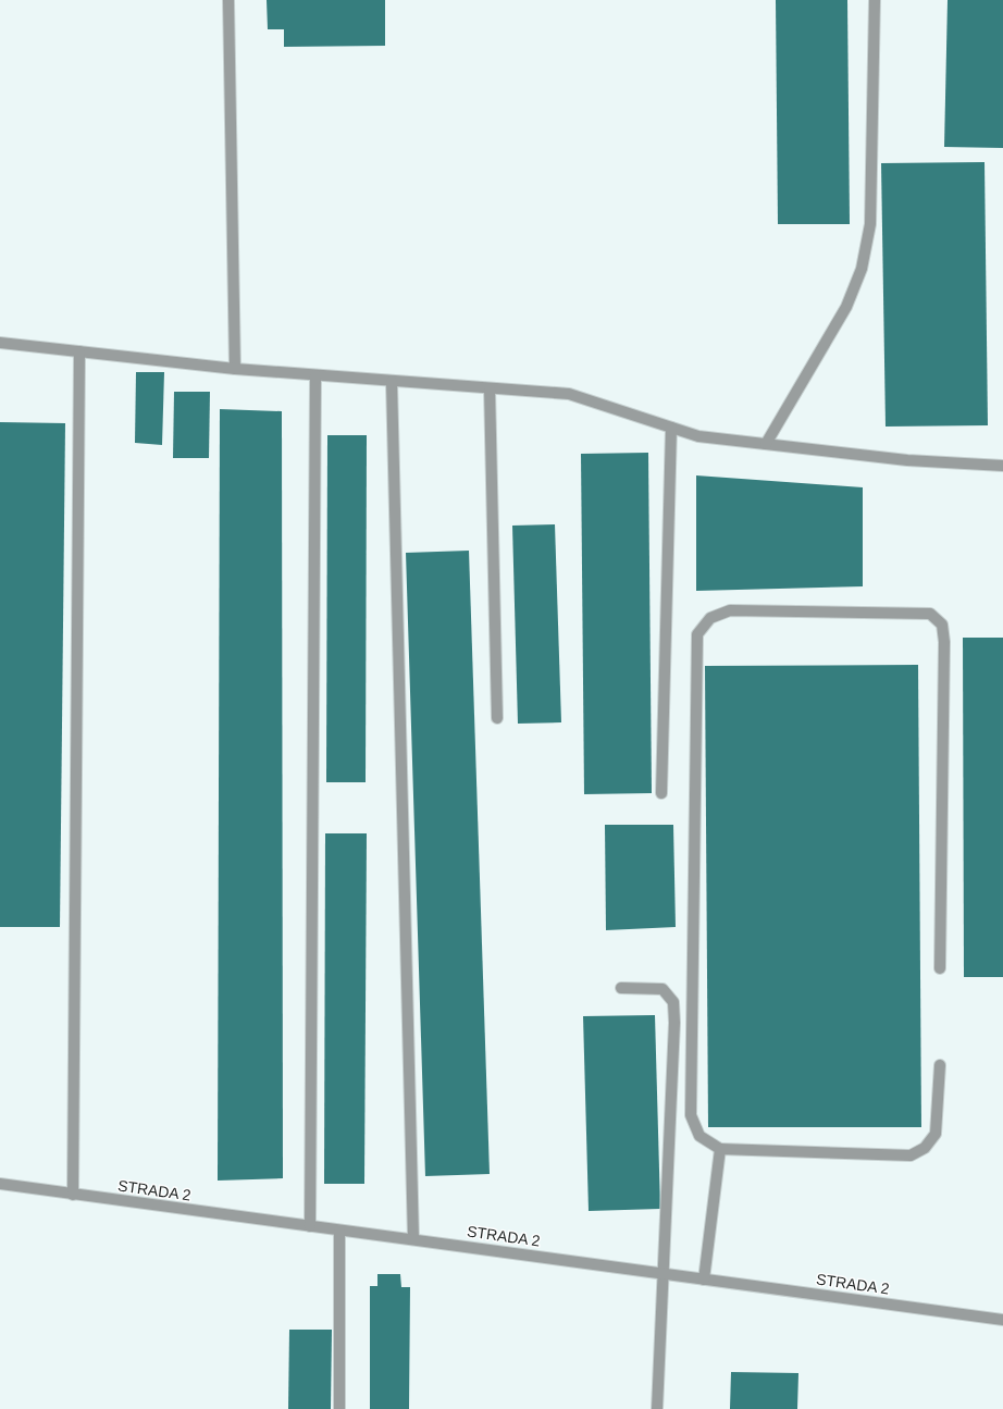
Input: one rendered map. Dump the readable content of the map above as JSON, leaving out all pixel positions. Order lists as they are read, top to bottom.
{
  "streets": {
    "lane": ["STRADA 2"]
  }
}
